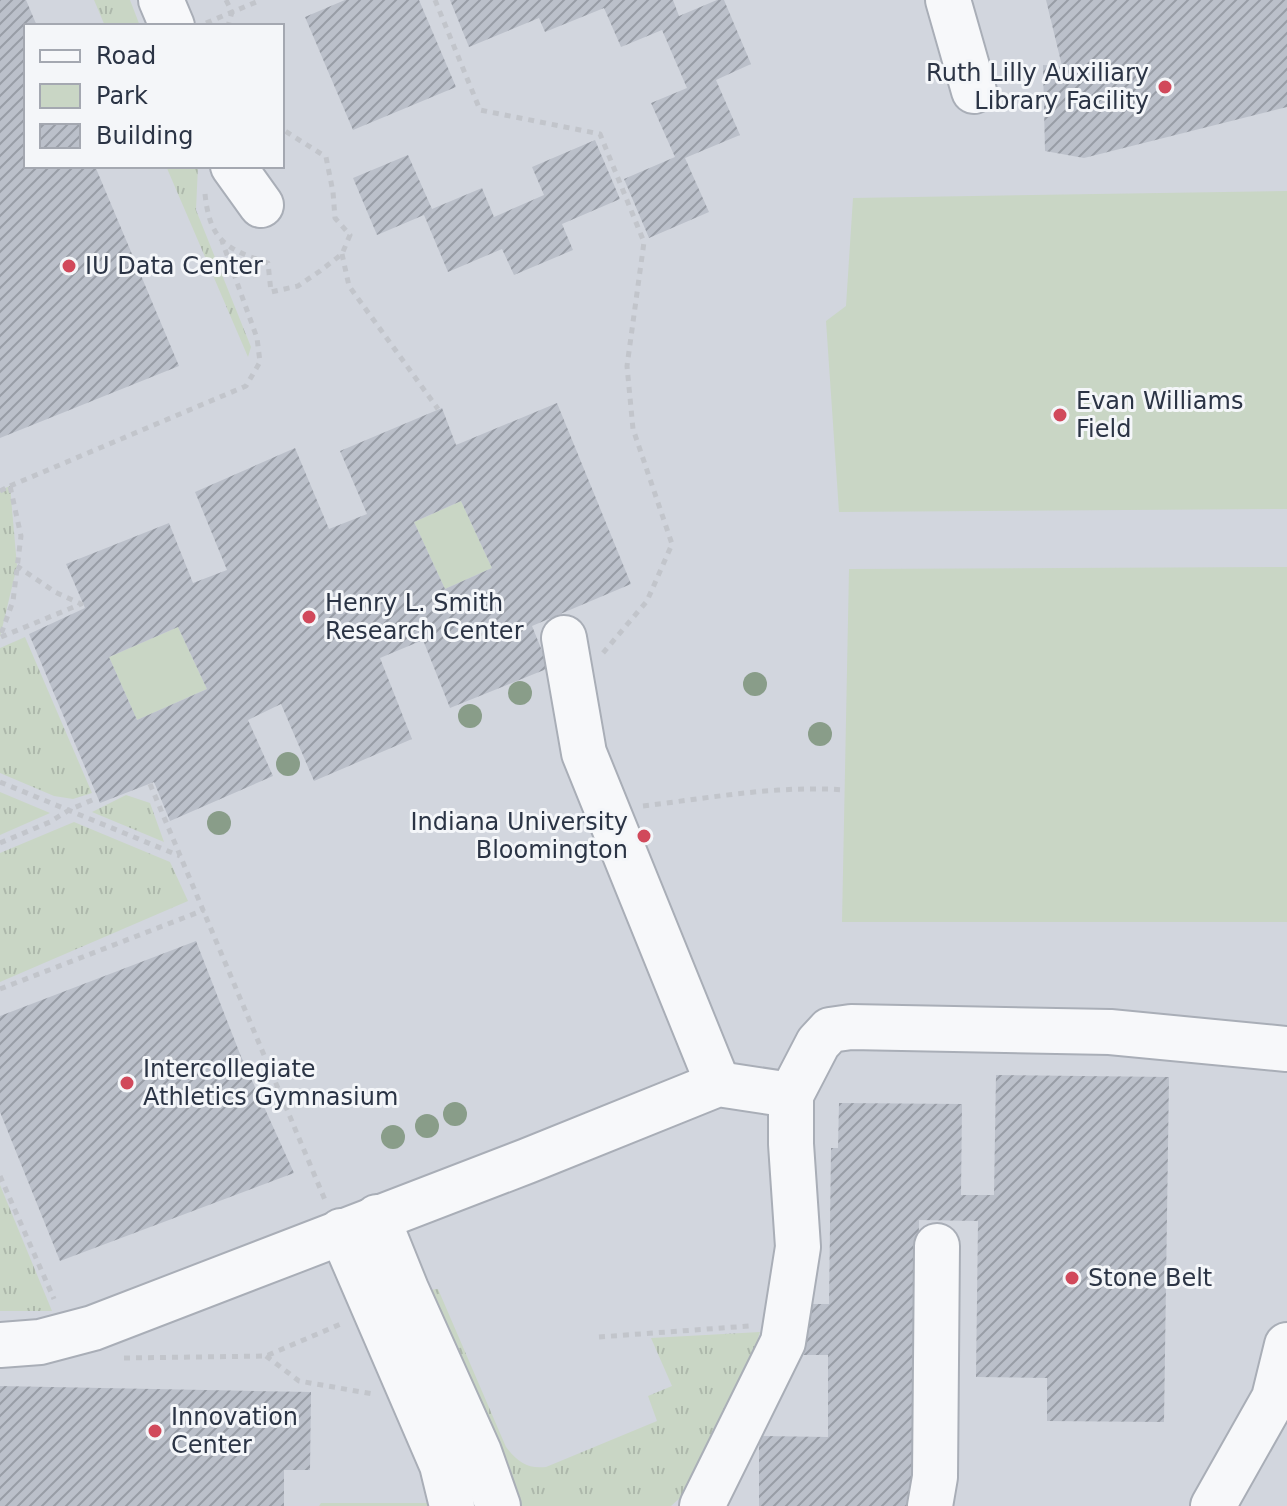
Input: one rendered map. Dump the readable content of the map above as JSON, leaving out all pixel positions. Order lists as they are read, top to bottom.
{
  "places": [
    "Ruth Lilly Auxiliary Library Facility",
    "IU Data Center",
    "Evan Williams Field",
    "Henry L. Smith Research Center",
    "Indiana University Bloomington",
    "Intercollegiate Athletics Gymnasium",
    "Stone Belt",
    "Innovation Center"
  ],
  "legend": ["Road", "Park", "Building"]
}
